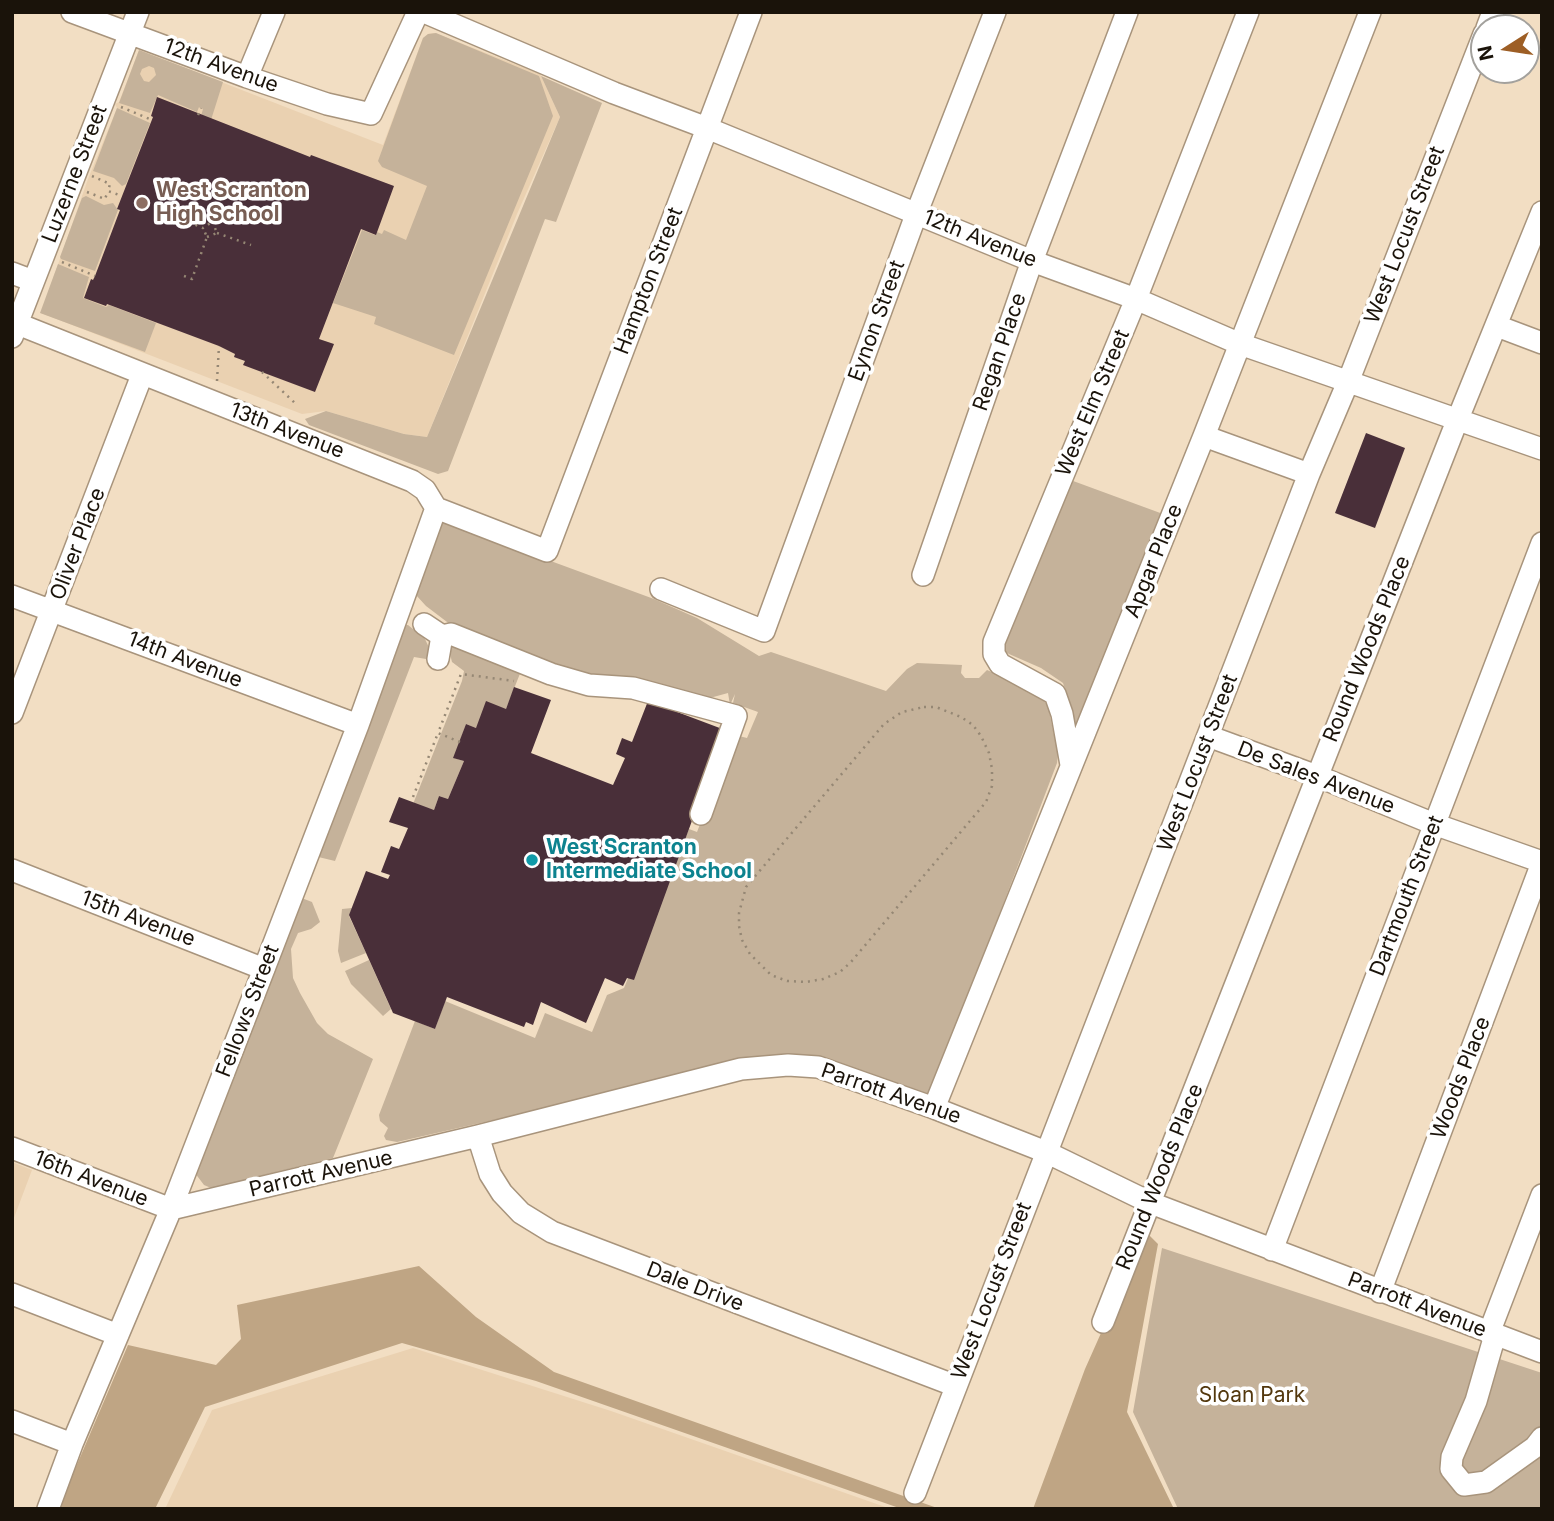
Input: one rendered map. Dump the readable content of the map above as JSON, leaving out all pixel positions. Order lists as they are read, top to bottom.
{
  "streets": {
    "street": [
      "12th Avenue",
      "Luzerne Street",
      "West Locust Street",
      "Hampton Street",
      "Eynon Street",
      "Regan Place",
      "West Elm Street",
      "13th Avenue",
      "Oliver Place",
      "Apgar Place",
      "Round Woods Place",
      "14th Avenue",
      "De Sales Avenue",
      "Dartmouth Street",
      "15th Avenue",
      "Fellows Street",
      "Woods Place",
      "Parrott Avenue",
      "16th Avenue",
      "Dale Drive"
    ]
  },
  "crossings": [
    ["12th Avenue", "Luzerne Street"],
    ["12th Avenue", "West Locust Street"],
    ["12th Avenue", "Hampton Street"],
    ["12th Avenue", "Eynon Street"],
    ["12th Avenue", "Regan Place"],
    ["12th Avenue", "West Elm Street"],
    ["12th Avenue", "Apgar Place"],
    ["12th Avenue", "Round Woods Place"],
    ["Luzerne Street", "13th Avenue"],
    ["West Locust Street", "De Sales Avenue"],
    ["West Locust Street", "Parrott Avenue"],
    ["West Locust Street", "Dale Drive"],
    ["Hampton Street", "13th Avenue"],
    ["West Elm Street", "Apgar Place"],
    ["13th Avenue", "Oliver Place"],
    ["13th Avenue", "Fellows Street"],
    ["Oliver Place", "14th Avenue"],
    ["Apgar Place", "Parrott Avenue"],
    ["Round Woods Place", "De Sales Avenue"],
    ["Round Woods Place", "Parrott Avenue"],
    ["14th Avenue", "Fellows Street"],
    ["De Sales Avenue", "Dartmouth Street"],
    ["De Sales Avenue", "Woods Place"],
    ["Dartmouth Street", "Parrott Avenue"],
    ["15th Avenue", "Fellows Street"],
    ["Fellows Street", "Parrott Avenue"],
    ["Fellows Street", "16th Avenue"],
    ["Woods Place", "Parrott Avenue"],
    ["Parrott Avenue", "16th Avenue"],
    ["Parrott Avenue", "Dale Drive"]
  ],
  "parks": ["Sloan Park"],
  "places": ["West Scranton High School", "West Scranton Intermediate School"],
  "north": "left"
}
